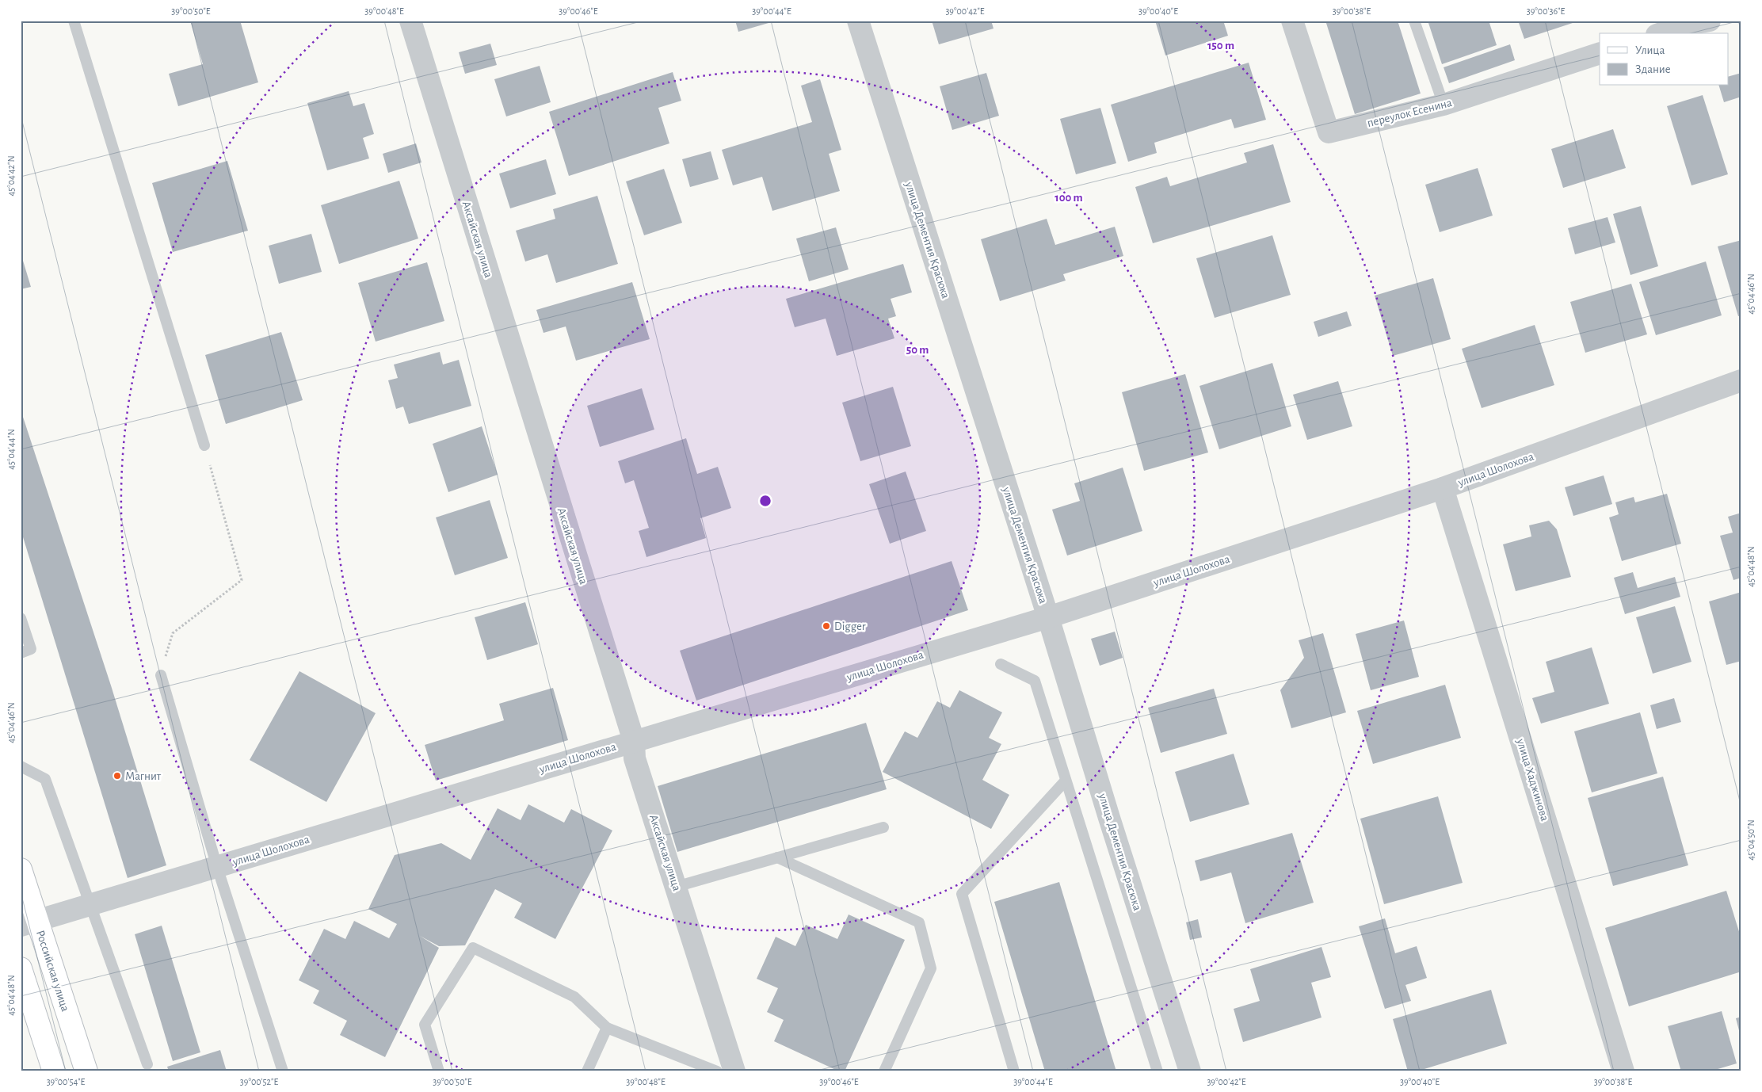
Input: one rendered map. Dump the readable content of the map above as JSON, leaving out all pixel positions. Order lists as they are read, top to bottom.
{
  "streets": {
    "main road": ["Российская улица"],
    "street": [
      "переулок Есенина",
      "Аксайская улица",
      "улица Дементия Красюка",
      "улица Шолохова",
      "улица Хаджинова"
    ]
  },
  "crossings": [
    ["Аксайская улица", "улица Шолохова"],
    ["улица Дементия Красюка", "улица Шолохова"],
    ["улица Шолохова", "улица Хаджинова"],
    ["улица Шолохова", "Российская улица"]
  ],
  "places": ["Digger", "Магнит"],
  "legend": ["Улица", "Здание"],
  "coordinates": [
    "39°00'50\"E",
    "39°00'48\"E",
    "39°00'46\"E",
    "39°00'44\"E",
    "39°00'42\"E",
    "39°00'40\"E",
    "39°00'38\"E",
    "39°00'36\"E",
    "45°04'42\"N",
    "45°04'46\"N",
    "45°04'44\"N",
    "45°04'48\"N",
    "45°04'50\"N",
    "39°00'54\"E",
    "39°00'52\"E"
  ],
  "rings": ["150 m", "100 m", "50 m"]
}
